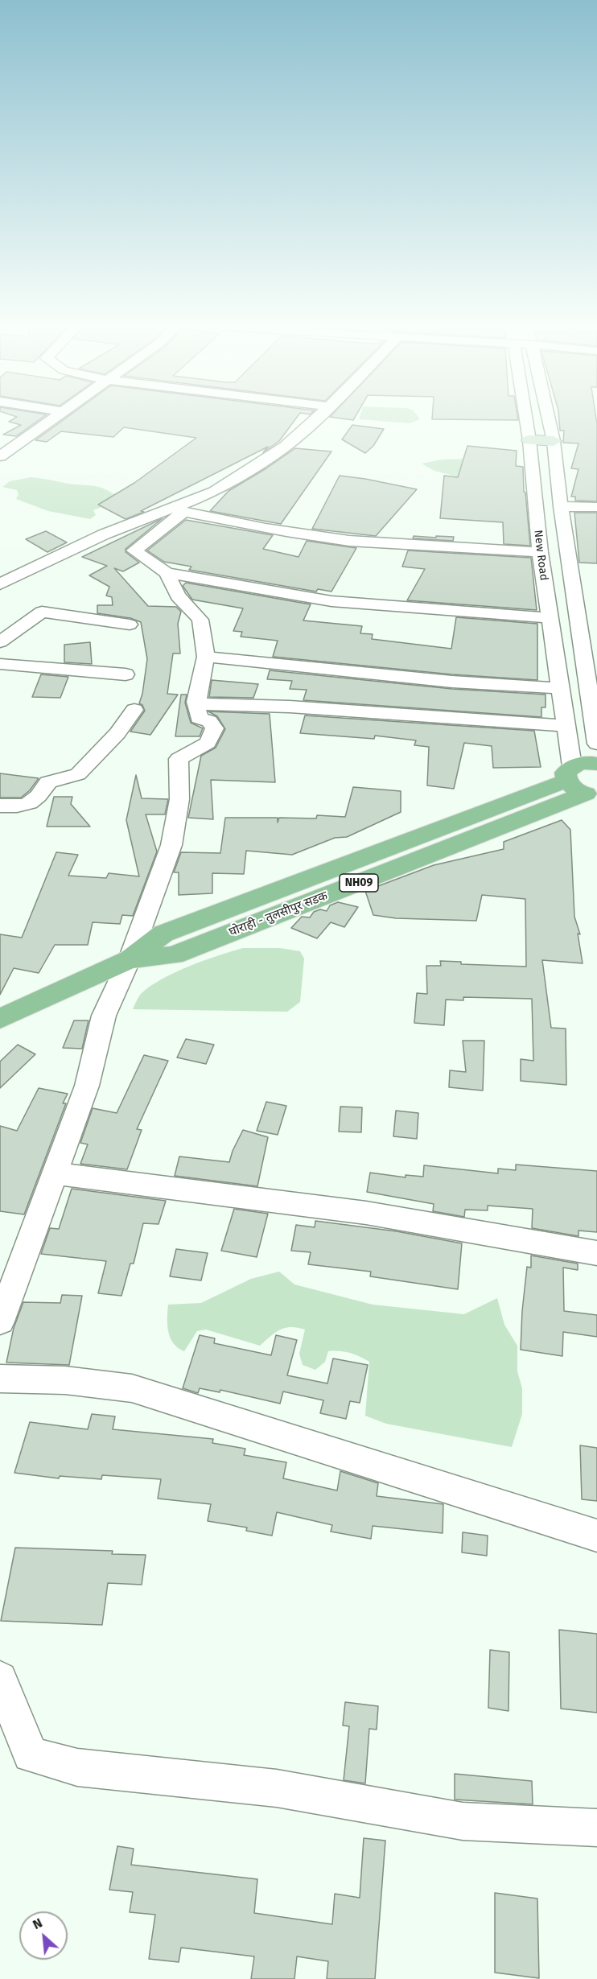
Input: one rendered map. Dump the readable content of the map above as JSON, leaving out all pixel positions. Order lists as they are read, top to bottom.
{
  "streets": {
    "main road": ["NH09", "घोराही - तुलसीपुर सडक"],
    "street": ["New Road"]
  },
  "crossings": [
    ["New Road", "NH09"],
    ["New Road", "घोराही - तुलसीपुर सडक"],
    ["NH09", "घोराही - तुलसीपुर सडक"]
  ],
  "north": "top left"
}
